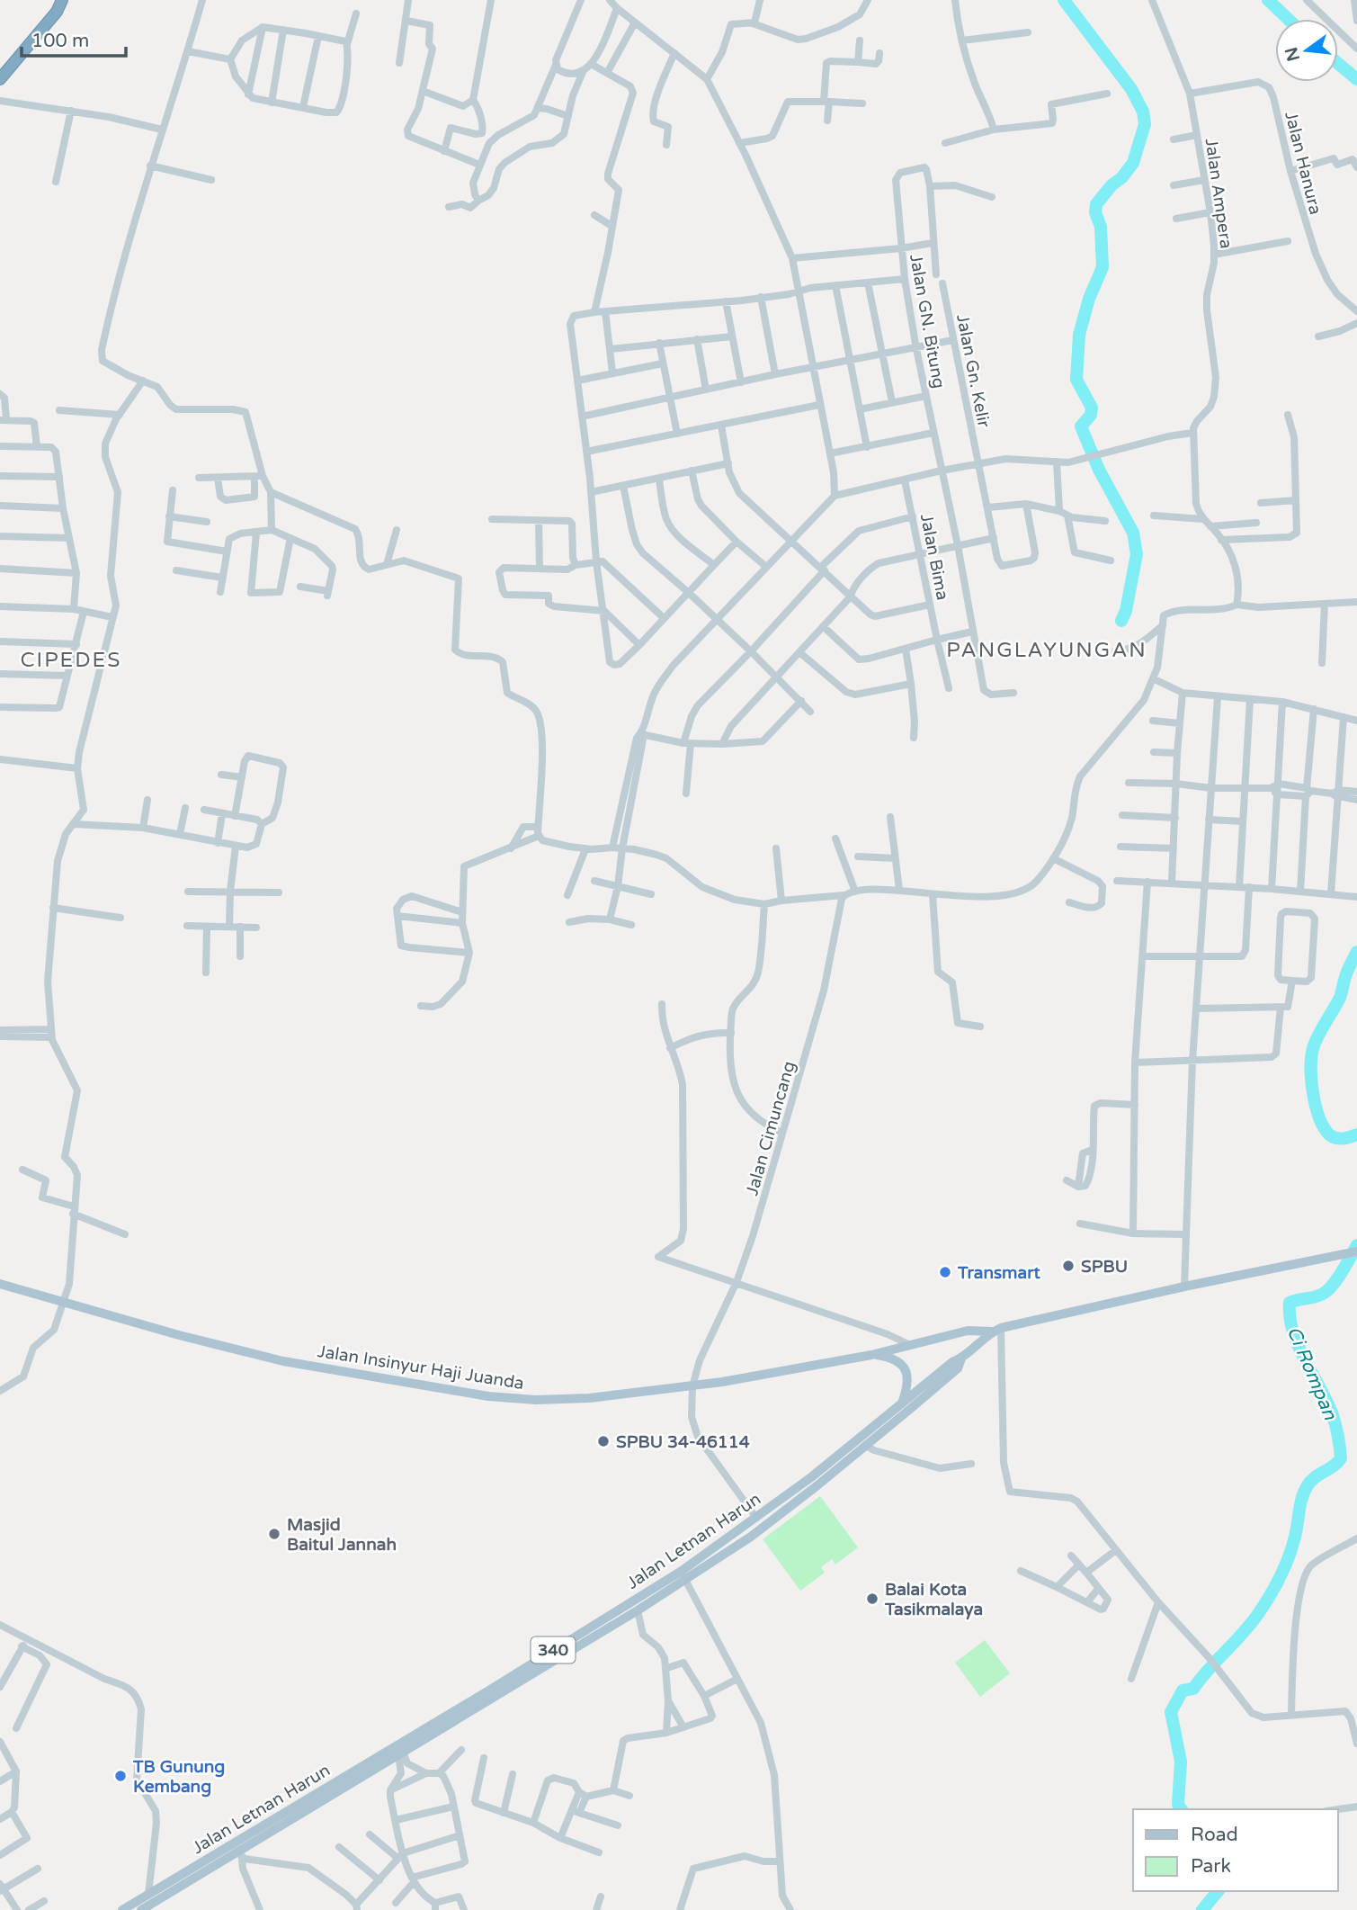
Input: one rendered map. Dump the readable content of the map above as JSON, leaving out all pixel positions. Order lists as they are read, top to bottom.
{
  "streets": {
    "main road": ["Jalan Insinyur Haji Juanda", "Jalan Letnan Harun", "340"],
    "street": [
      "Jalan Hanura",
      "Jalan Ampera",
      "Jalan GN. Bitung",
      "Jalan Gn. Kelir",
      "Jalan Bima",
      "Jalan Cimuncang"
    ]
  },
  "crossings": [
    ["Jalan Hanura", "Jalan Ampera"],
    ["Jalan Cimuncang", "Jalan Insinyur Haji Juanda"],
    ["Jalan Cimuncang", "Jalan Letnan Harun"]
  ],
  "districts": ["PANGLAYUNGAN", "CIPEDES"],
  "water": ["Ci Rompan"],
  "places": [
    "SPBU",
    "Transmart",
    "SPBU 34-46114",
    "Masjid Baitul Jannah",
    "Balai Kota Tasikmalaya",
    "TB Gunung Kembang"
  ],
  "legend": ["Road", "Park"],
  "scale_bar": "100 m",
  "north": "left"
}
